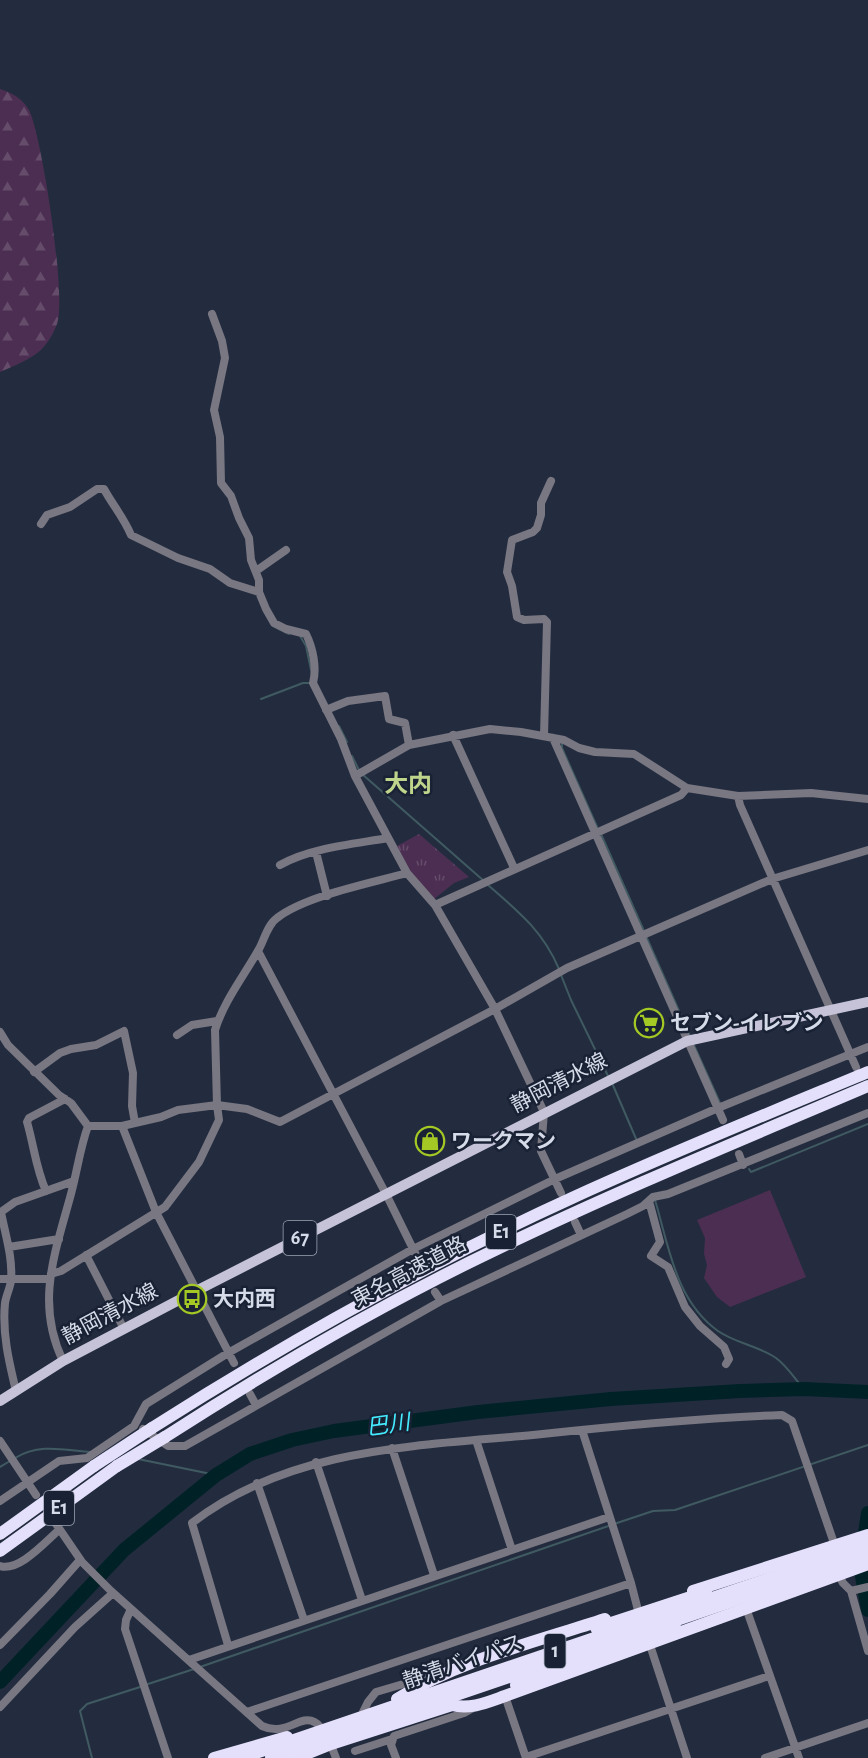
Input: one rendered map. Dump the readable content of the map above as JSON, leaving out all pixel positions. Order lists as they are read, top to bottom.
{
  "streets": {
    "highway": [
      "E1",
      "東名高速道路",
      "1",
      "静清バイパス"
    ],
    "main road": ["静岡清水線", "67"]
  },
  "crossings": [
    ["1", "静清バイパス"]
  ],
  "districts": ["大内"],
  "water": ["巴川"],
  "places": {
    "supermarket": ["セブン-イレブン"],
    "shop": ["ワークマン"],
    "bus stop": ["大内西"]
  }
}
